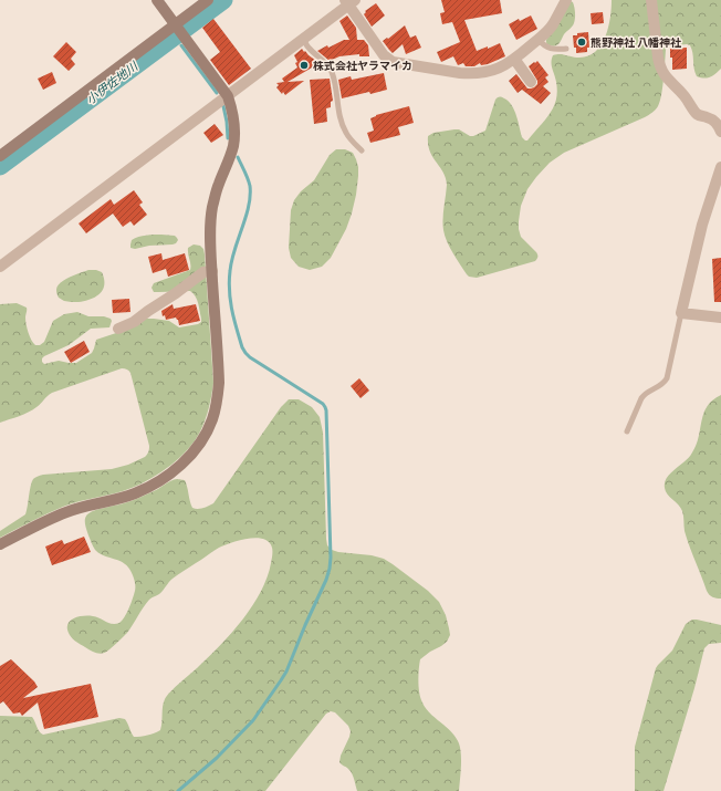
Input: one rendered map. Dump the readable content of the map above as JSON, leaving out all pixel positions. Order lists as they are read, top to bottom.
{
  "water": ["小伊佐地川"],
  "places": ["熊野神社 八幡神社", "株式会社ヤラマイカ"]
}
